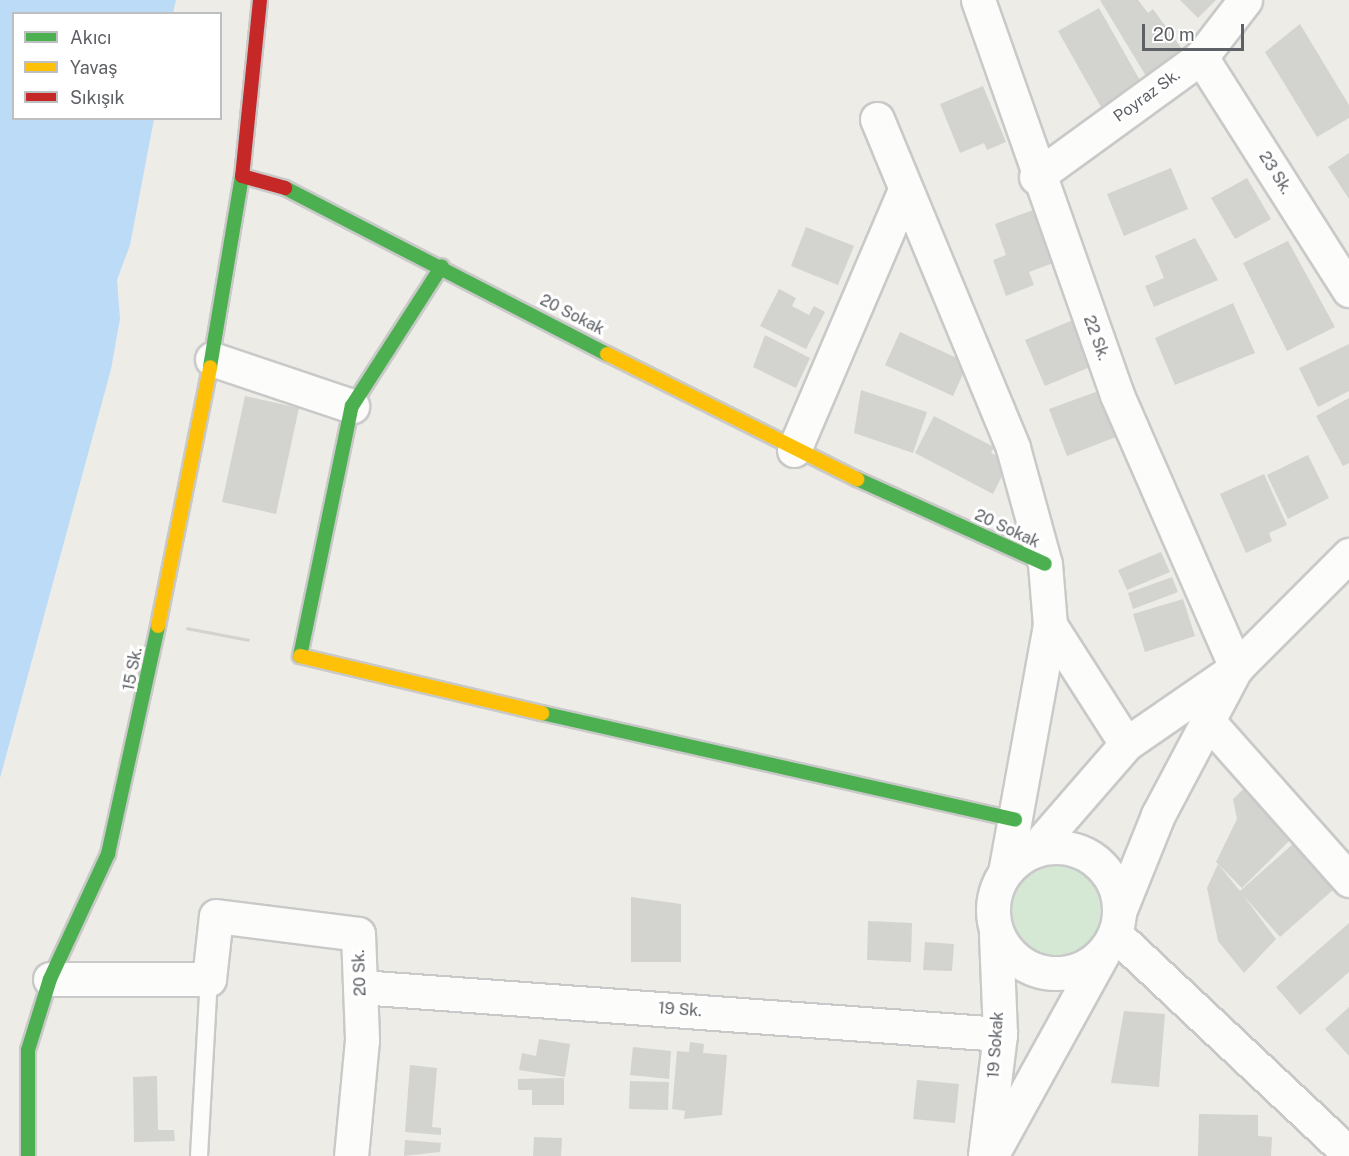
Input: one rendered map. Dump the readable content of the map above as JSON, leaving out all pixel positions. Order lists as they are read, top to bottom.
{
  "streets": {
    "street": [
      "Poyraz Sk.",
      "23 Sk.",
      "20 Sokak",
      "22 Sk.",
      "15 Sk.",
      "20 Sk.",
      "19 Sk.",
      "19 Sokak"
    ]
  },
  "crossings": [
    ["Poyraz Sk.", "23 Sk."],
    ["Poyraz Sk.", "22 Sk."],
    ["20 Sokak", "15 Sk."],
    ["20 Sk.", "19 Sk."],
    ["19 Sk.", "19 Sokak"]
  ],
  "legend": ["Akıcı", "Yavaş", "Sıkışık"],
  "scale_bar": "20 m"
}
